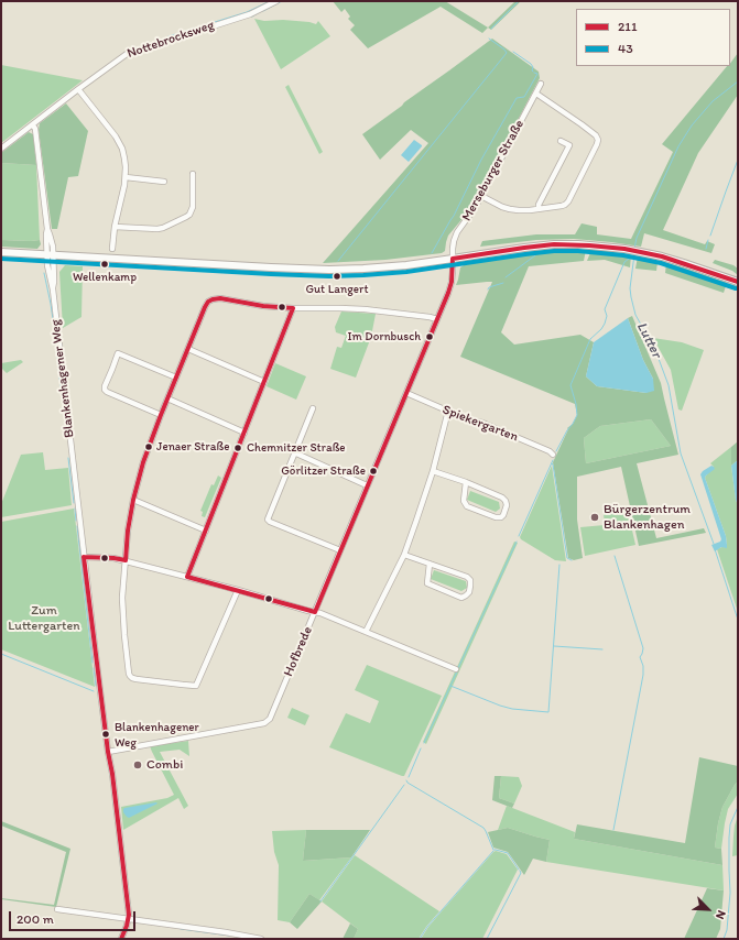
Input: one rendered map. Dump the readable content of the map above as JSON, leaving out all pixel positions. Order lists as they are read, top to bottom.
{
  "streets": {
    "street": [
      "Nottebrocksweg",
      "Merseburger Straße",
      "Blankenhagener Weg",
      "Spiekergarten",
      "Hofbrede"
    ]
  },
  "crossings": [
    ["Merseburger Straße", "Hofbrede"],
    ["Blankenhagener Weg", "Hofbrede"],
    ["Spiekergarten", "Hofbrede"]
  ],
  "water": ["Lutter"],
  "parks": ["Zum Luttergarten"],
  "places": [
    "Wellenkamp",
    "Gut Langert",
    "Im Dornbusch",
    "Jenaer Straße",
    "Chemnitzer Straße",
    "Görlitzer Straße",
    "Bürgerzentrum Blankenhagen",
    "Blankenhagener Weg",
    "Combi"
  ],
  "lines": ["transit line 211", "transit line 43"],
  "legend": ["211", "43"],
  "scale_bar": "200 m",
  "north": "bottom right"
}
